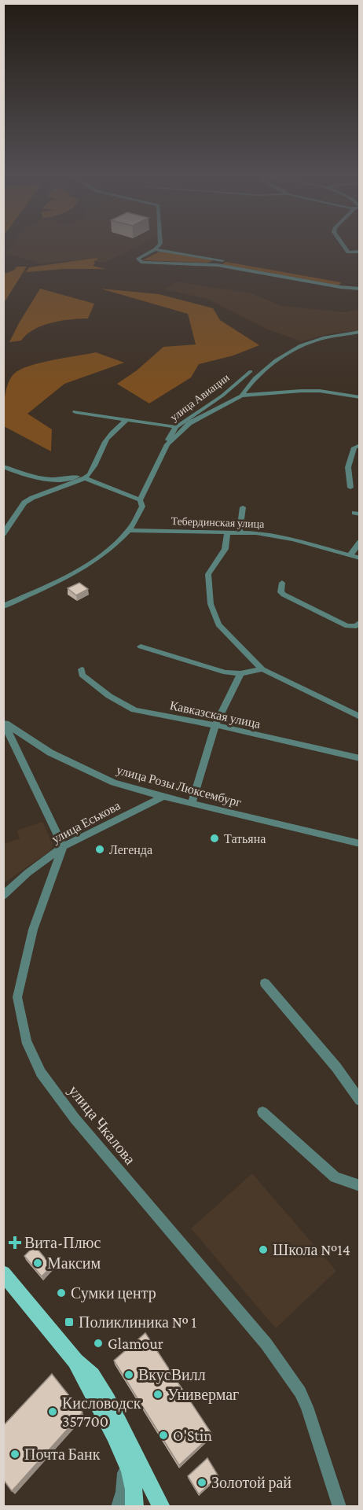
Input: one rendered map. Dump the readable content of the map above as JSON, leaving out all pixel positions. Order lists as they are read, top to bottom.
{
  "streets": {
    "street": [
      "улица Авиации",
      "Тебердинская улица",
      "Кавказская улица",
      "улица Розы Люксембург",
      "улица Еськова",
      "улица Чкалова"
    ]
  },
  "crossings": [
    ["улица Авиации", "Тебердинская улица"],
    ["улица Розы Люксембург", "улица Еськова"],
    ["улица Еськова", "улица Чкалова"]
  ],
  "places": {
    "other": [
      "Татьяна",
      "Легенда",
      "Школа №14",
      "Максим",
      "Сумки центр",
      "Glamour",
      "ВкусВилл",
      "Универмаг",
      "Кисловодск 357700",
      "O'Stin",
      "Почта Банк",
      "Золотой рай"
    ],
    "health": ["Вита-Плюс"],
    "transit": ["Поликлиника № 1"]
  }
}
